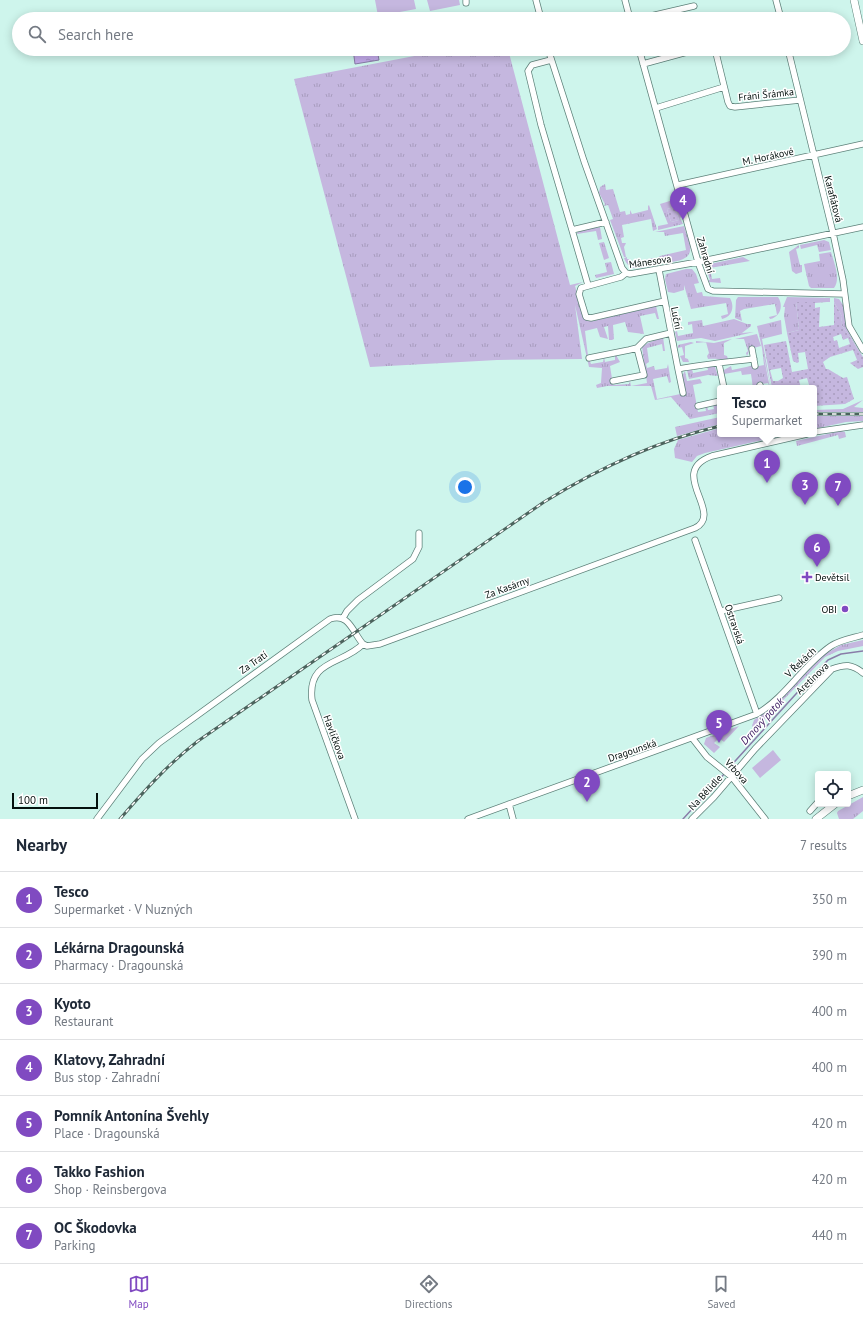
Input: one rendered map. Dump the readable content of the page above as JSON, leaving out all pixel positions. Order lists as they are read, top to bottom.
{
  "streets": {
    "street": [
      "Fráni Šrámka",
      "M. Horákové",
      "Karafiátová",
      "Zahradní",
      "Mánesova",
      "Luční",
      "Za Kasárny",
      "Ostravská",
      "Za Tratí",
      "V Řekách",
      "Aretinova",
      "Havlíčkova",
      "Dragounská",
      "Vrbova",
      "Na Bělidle"
    ]
  },
  "crossings": [
    ["Fráni Šrámka", "Karafiátová"],
    ["M. Horákové", "Karafiátová"],
    ["M. Horákové", "Zahradní"],
    ["Karafiátová", "Zahradní"],
    ["Karafiátová", "Mánesova"],
    ["Zahradní", "Mánesova"],
    ["Mánesova", "Luční"],
    ["Za Kasárny", "Havlíčkova"],
    ["Ostravská", "V Řekách"],
    ["Ostravská", "Dragounská"],
    ["V Řekách", "Dragounská"],
    ["Aretinova", "Vrbova"],
    ["Aretinova", "Na Bělidle"],
    ["Dragounská", "Vrbova"],
    ["Vrbova", "Na Bělidle"]
  ],
  "water": ["Drnový potok"],
  "places": {
    "health": ["Devětsil"],
    "other": ["OBI"]
  },
  "scale_bar": "100 m",
  "page": {
    "search": "Search here",
    "pins": [
      "4",
      "1",
      "3",
      "7",
      "6",
      "5",
      "2"
    ],
    "popup": ["Tesco", "Supermarket"],
    "scale": "100 m",
    "heading": ["Nearby", "7 results"],
    "list": [
      {
        "mark": "1",
        "name": "Tesco",
        "note": "Supermarket · V Nuzných",
        "value": "350 m"
      },
      {
        "mark": "2",
        "name": "Lékárna Dragounská",
        "note": "Pharmacy · Dragounská",
        "value": "390 m"
      },
      {
        "mark": "3",
        "name": "Kyoto",
        "note": "Restaurant",
        "value": "400 m"
      },
      {
        "mark": "4",
        "name": "Klatovy, Zahradní",
        "note": "Bus stop · Zahradní",
        "value": "400 m"
      },
      {
        "mark": "5",
        "name": "Pomník Antonína Švehly",
        "note": "Place · Dragounská",
        "value": "420 m"
      },
      {
        "mark": "6",
        "name": "Takko Fashion",
        "note": "Shop · Reinsbergova",
        "value": "420 m"
      },
      {
        "mark": "7",
        "name": "OC Škodovka",
        "note": "Parking",
        "value": "440 m"
      }
    ],
    "nav": ["Map", "Directions", "Saved"]
  }
}
